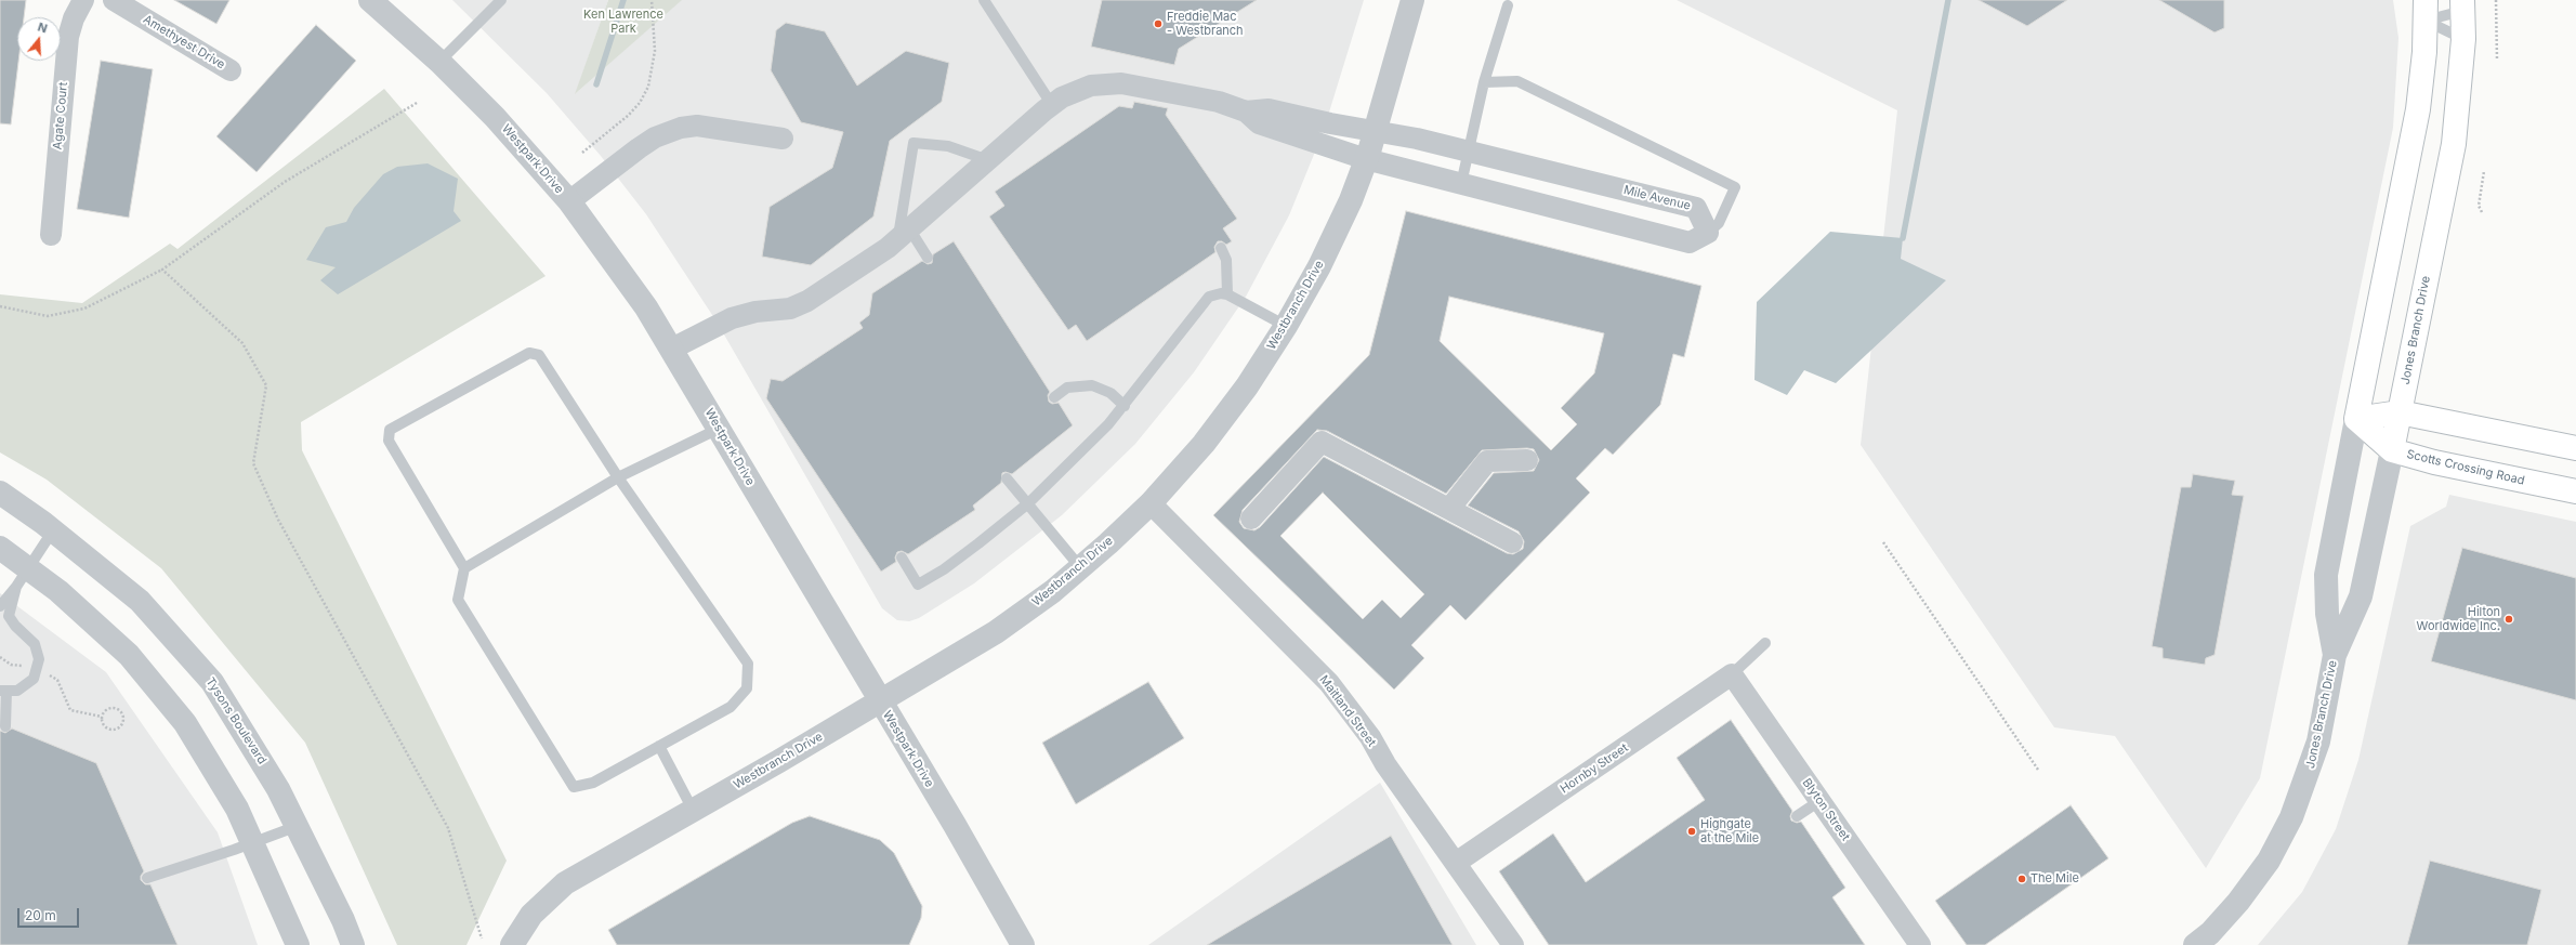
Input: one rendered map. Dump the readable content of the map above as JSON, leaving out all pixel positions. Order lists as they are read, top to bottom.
{
  "streets": {
    "main road": ["Jones Branch Drive", "Scotts Crossing Road"],
    "street": [
      "Amethyest Drive",
      "Agate Court",
      "Westpark Drive",
      "Mile Avenue",
      "Westbranch Drive",
      "Maitland Street",
      "Tysons Boulevard",
      "Hornby Street",
      "Blyton Street"
    ]
  },
  "crossings": [
    ["Westpark Drive", "Westbranch Drive"],
    ["Mile Avenue", "Westbranch Drive"],
    ["Westbranch Drive", "Maitland Street"],
    ["Jones Branch Drive", "Scotts Crossing Road"],
    ["Maitland Street", "Hornby Street"],
    ["Hornby Street", "Blyton Street"]
  ],
  "parks": ["Ken Lawrence Park"],
  "places": [
    "Freddie Mac - Westbranch",
    "Hilton Worldwide Inc.",
    "Highgate at the Mile",
    "The Mile"
  ],
  "scale_bar": "20 m",
  "north": "top"
}
